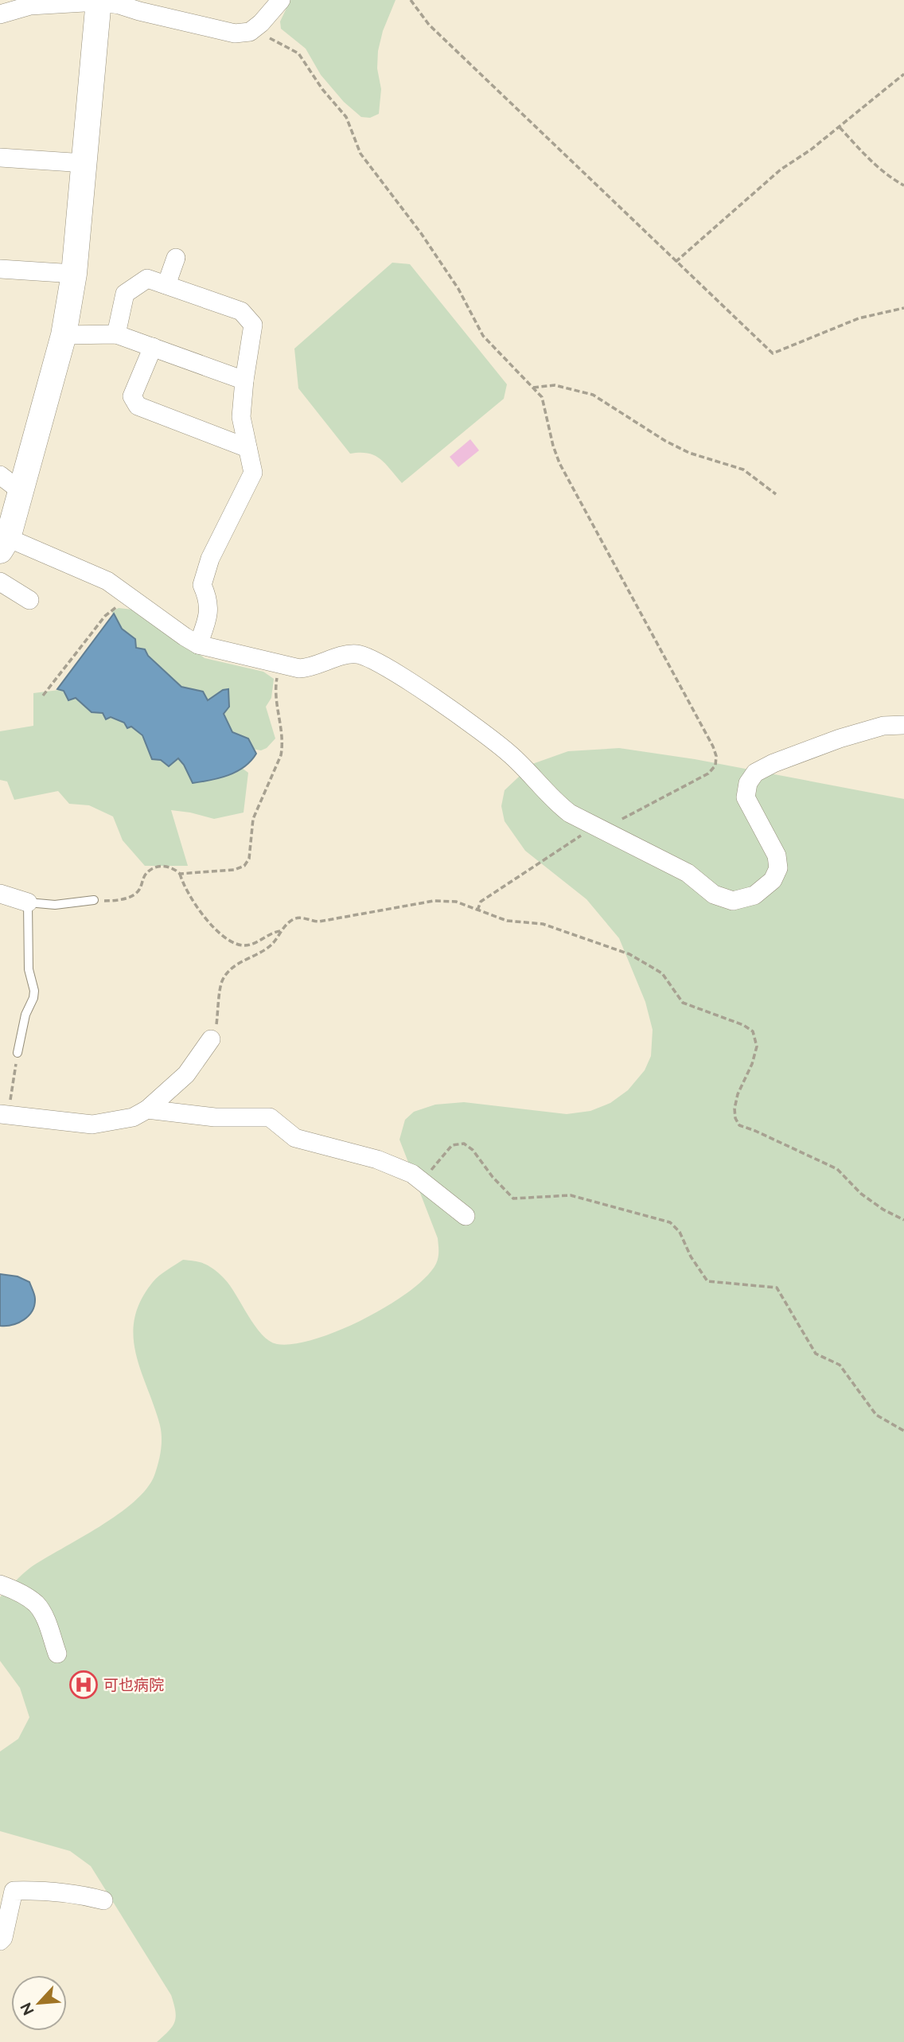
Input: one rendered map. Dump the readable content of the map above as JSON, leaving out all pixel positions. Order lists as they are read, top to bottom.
{
  "places": {
    "hospital": ["可也病院"]
  },
  "north": "bottom left"
}
